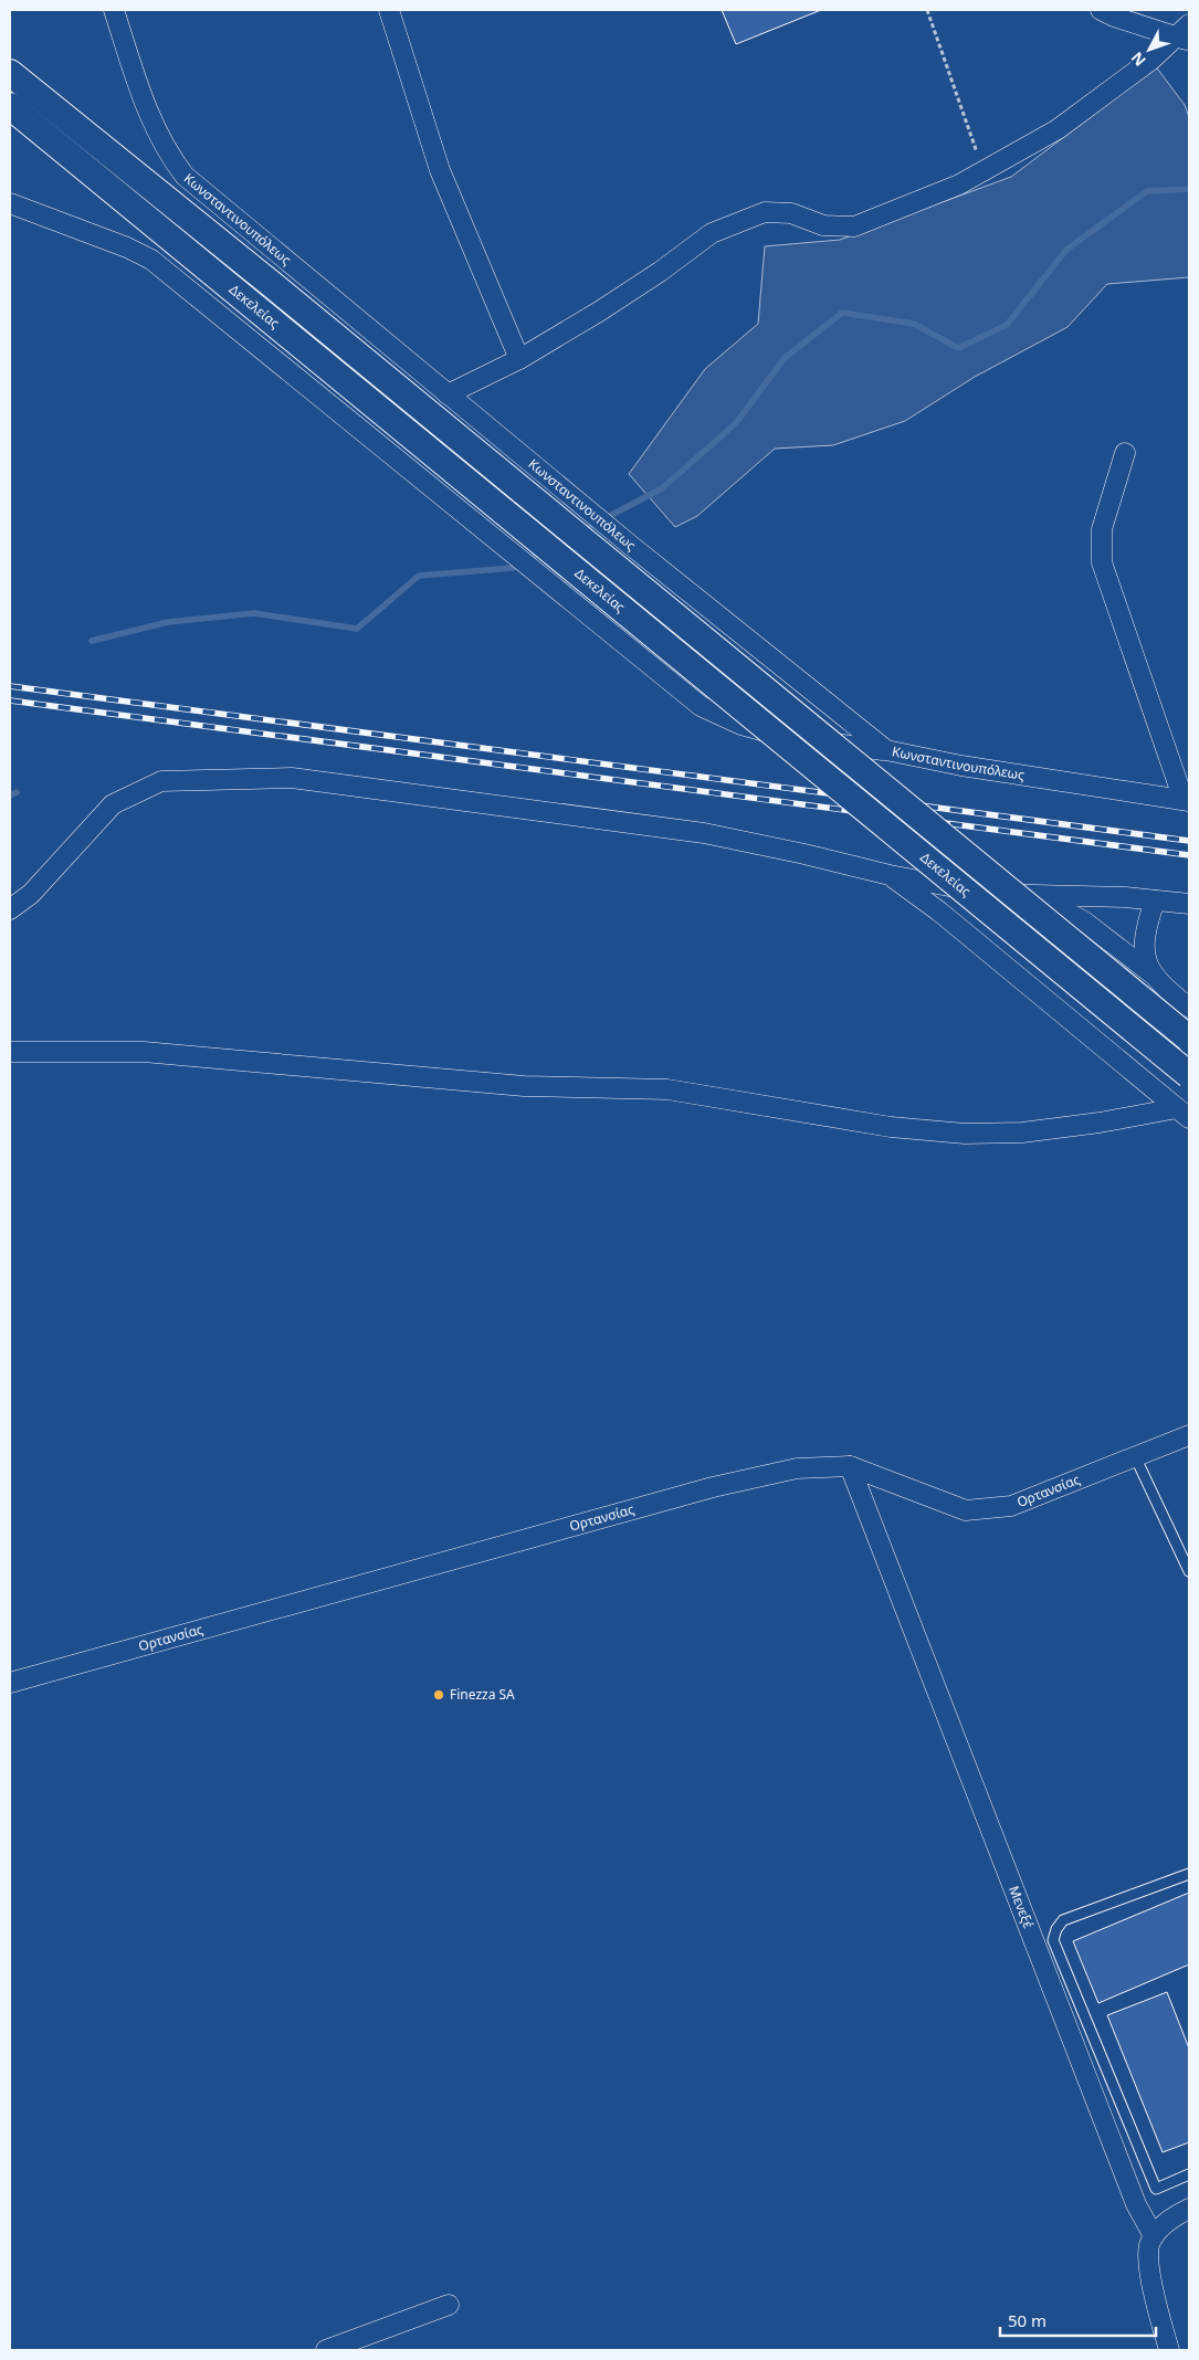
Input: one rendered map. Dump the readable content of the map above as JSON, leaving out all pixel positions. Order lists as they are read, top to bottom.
{
  "streets": {
    "main road": ["Δεκελείας"],
    "street": ["Κωνσταντινουπόλεως", "Ορτανσίας", "Μενεξέ"]
  },
  "crossings": [
    ["Ορτανσίας", "Μενεξέ"]
  ],
  "places": ["Finezza SA"],
  "scale_bar": "50 m",
  "north": "bottom left"
}
